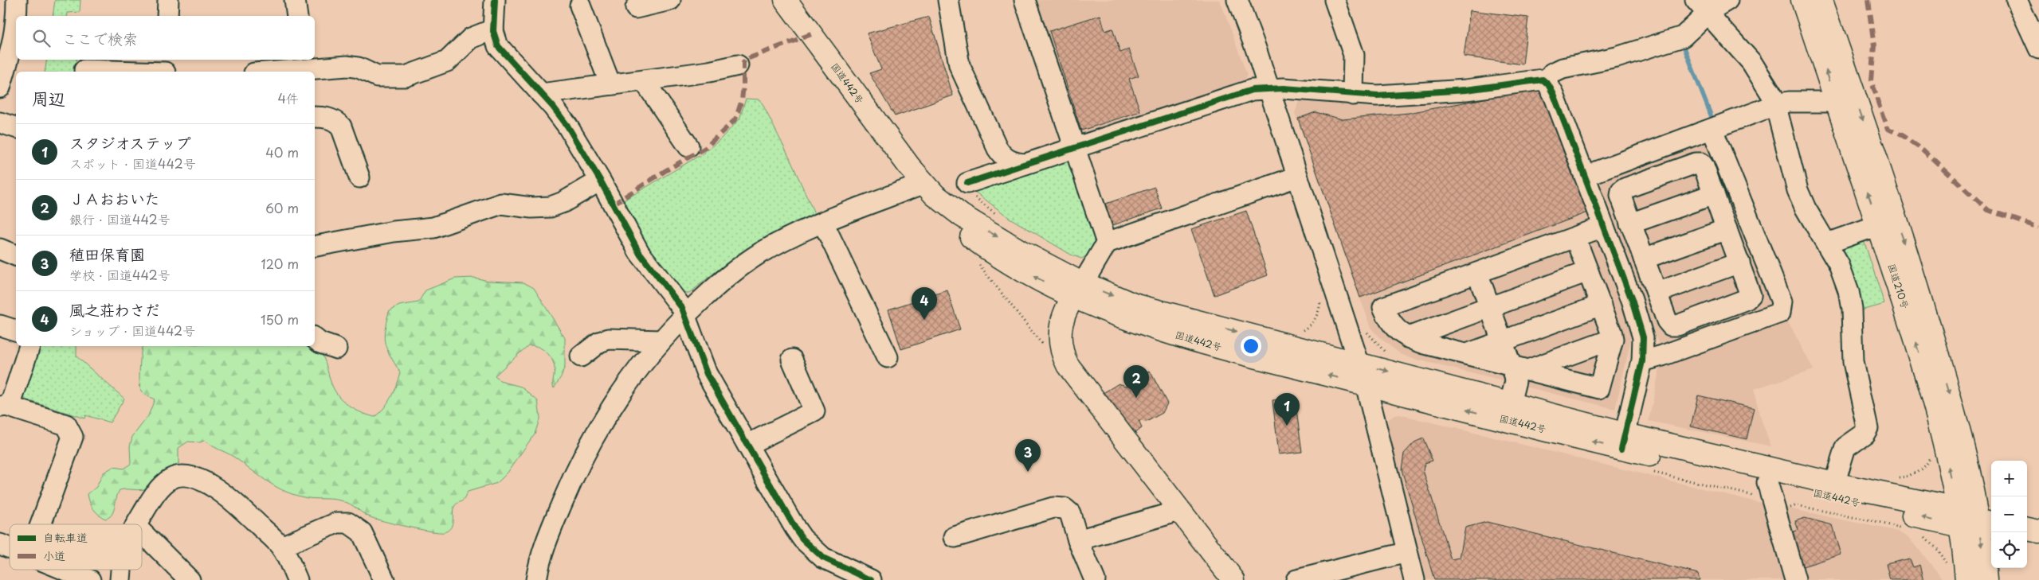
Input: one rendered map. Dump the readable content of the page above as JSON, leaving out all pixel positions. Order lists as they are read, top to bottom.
{
  "streets": {
    "highway": ["国道442号", "国道210号"]
  },
  "crossings": [
    ["国道442号", "国道210号"]
  ],
  "legend": ["自転車道", "小道"],
  "page": {
    "search": "ここで検索",
    "heading": ["周辺", "4件"],
    "list": [
      {
        "mark": "1",
        "name": "スタジオステップ",
        "note": "スポット · 国道442号",
        "value": "40 m"
      },
      {
        "mark": "2",
        "name": "ＪＡおおいた",
        "note": "銀行 · 国道442号",
        "value": "60 m"
      },
      {
        "mark": "3",
        "name": "稙田保育園",
        "note": "学校 · 国道442号",
        "value": "120 m"
      },
      {
        "mark": "4",
        "name": "風之荘わさだ",
        "note": "ショップ · 国道442号",
        "value": "150 m"
      }
    ],
    "pins": [
      "4",
      "2",
      "1",
      "3"
    ],
    "map_buttons": ["+", "−"]
  }
}
